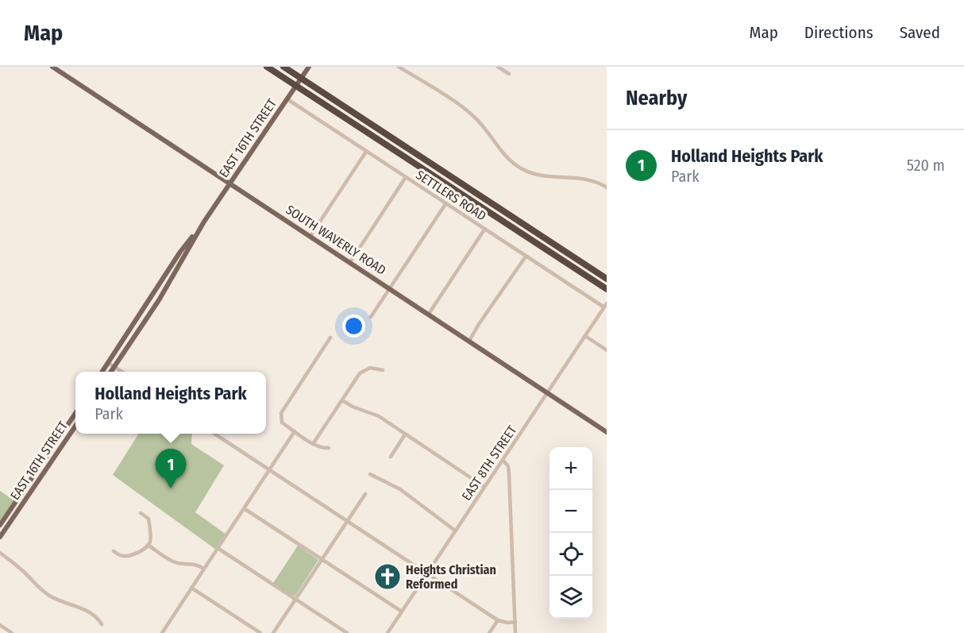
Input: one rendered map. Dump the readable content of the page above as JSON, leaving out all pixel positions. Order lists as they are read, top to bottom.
{
  "streets": {
    "main road": ["EAST 16TH STREET", "SOUTH WAVERLY ROAD"],
    "street": ["SETTLERS ROAD", "EAST 8TH STREET"]
  },
  "crossings": [
    ["EAST 16TH STREET", "SETTLERS ROAD"],
    ["EAST 16TH STREET", "SOUTH WAVERLY ROAD"],
    ["SETTLERS ROAD", "EAST 8TH STREET"],
    ["SOUTH WAVERLY ROAD", "EAST 8TH STREET"]
  ],
  "places": {
    "church": ["Heights Christian Reformed"]
  },
  "page": {
    "header": "Map",
    "nav": ["Map", "Directions", "Saved"],
    "heading": "Nearby",
    "list": [
      {
        "mark": "1",
        "name": "Holland Heights Park",
        "note": "Park",
        "value": "520 m"
      }
    ],
    "popup": ["Holland Heights Park", "Park"],
    "map_buttons": ["+", "−"],
    "pins": "1"
  }
}
